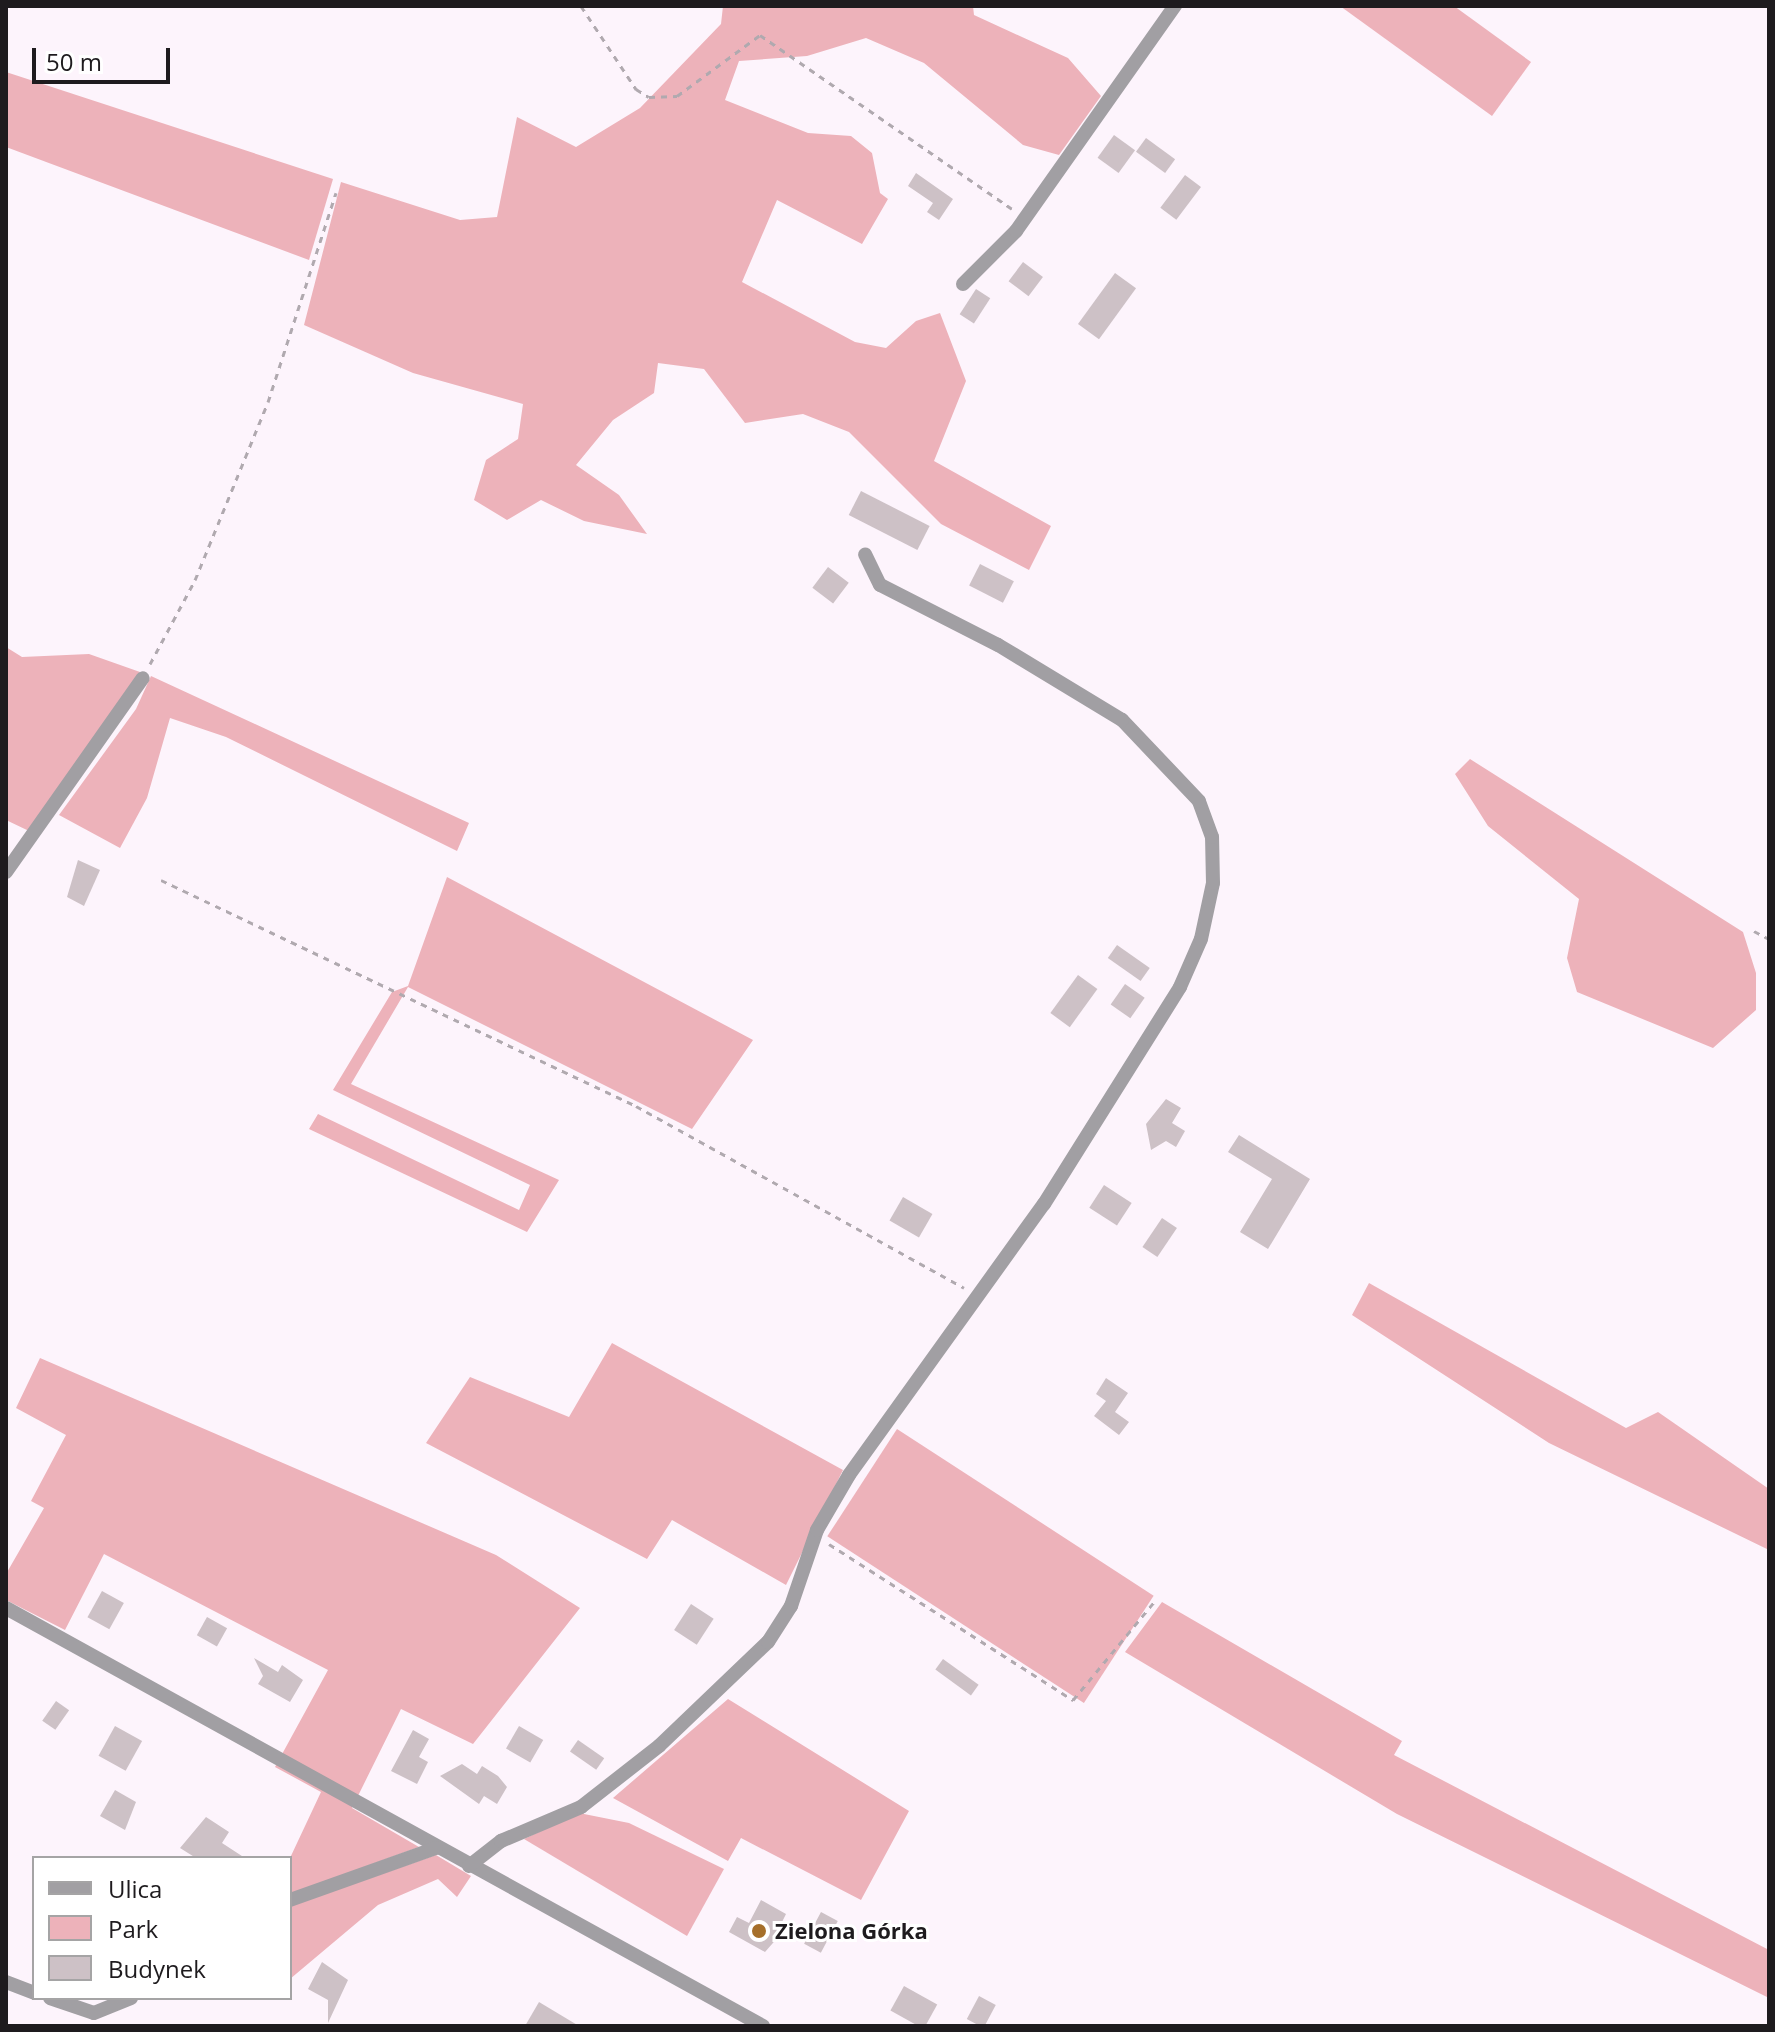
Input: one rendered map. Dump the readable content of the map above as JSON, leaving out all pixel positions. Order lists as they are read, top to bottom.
{
  "places": ["Zielona Górka"],
  "legend": ["Ulica", "Park", "Budynek"],
  "scale_bar": "50 m"
}
